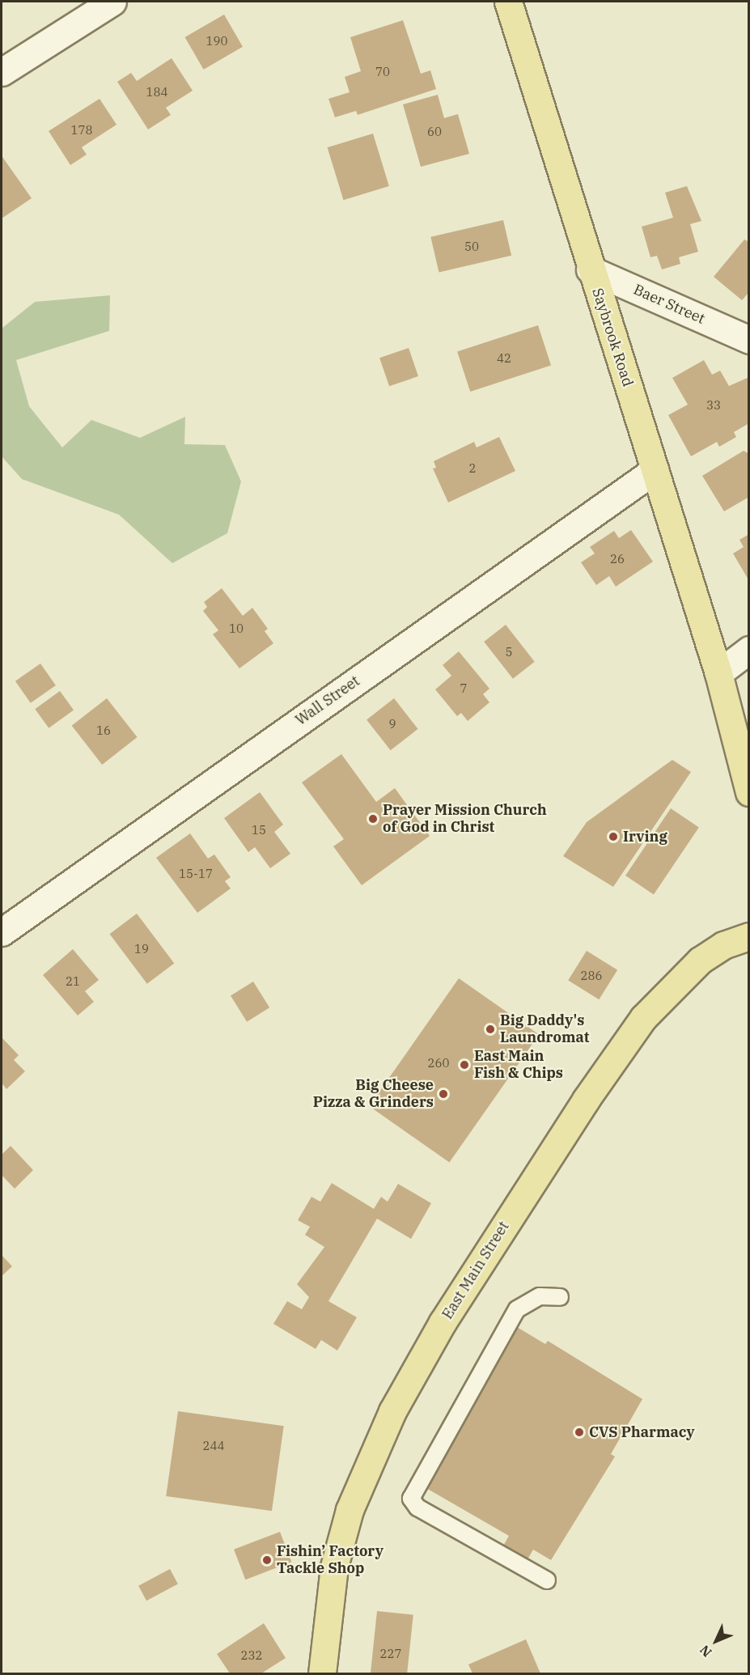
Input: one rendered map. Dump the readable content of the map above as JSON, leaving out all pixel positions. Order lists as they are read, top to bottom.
{
  "streets": {
    "main road": ["Saybrook Road", "East Main Street"],
    "street": ["Baer Street", "Wall Street"]
  },
  "crossings": [
    ["Baer Street", "Saybrook Road"],
    ["Saybrook Road", "Wall Street"]
  ],
  "places": [
    "Prayer Mission Church of God in Christ",
    "Irving",
    "Big Daddy's Laundromat",
    "East Main Fish & Chips",
    "Big Cheese Pizza & Grinders",
    "CVS Pharmacy",
    "Fishin’ Factory Tackle Shop"
  ],
  "house_numbers": [
    "190",
    "70",
    "184",
    "178",
    "60",
    "50",
    "42",
    "33",
    "2",
    "26",
    "10",
    "5",
    "7",
    "9",
    "16",
    "15",
    "15-17",
    "19",
    "286",
    "21",
    "260",
    "244",
    "227",
    "232"
  ],
  "north": "bottom left"
}
